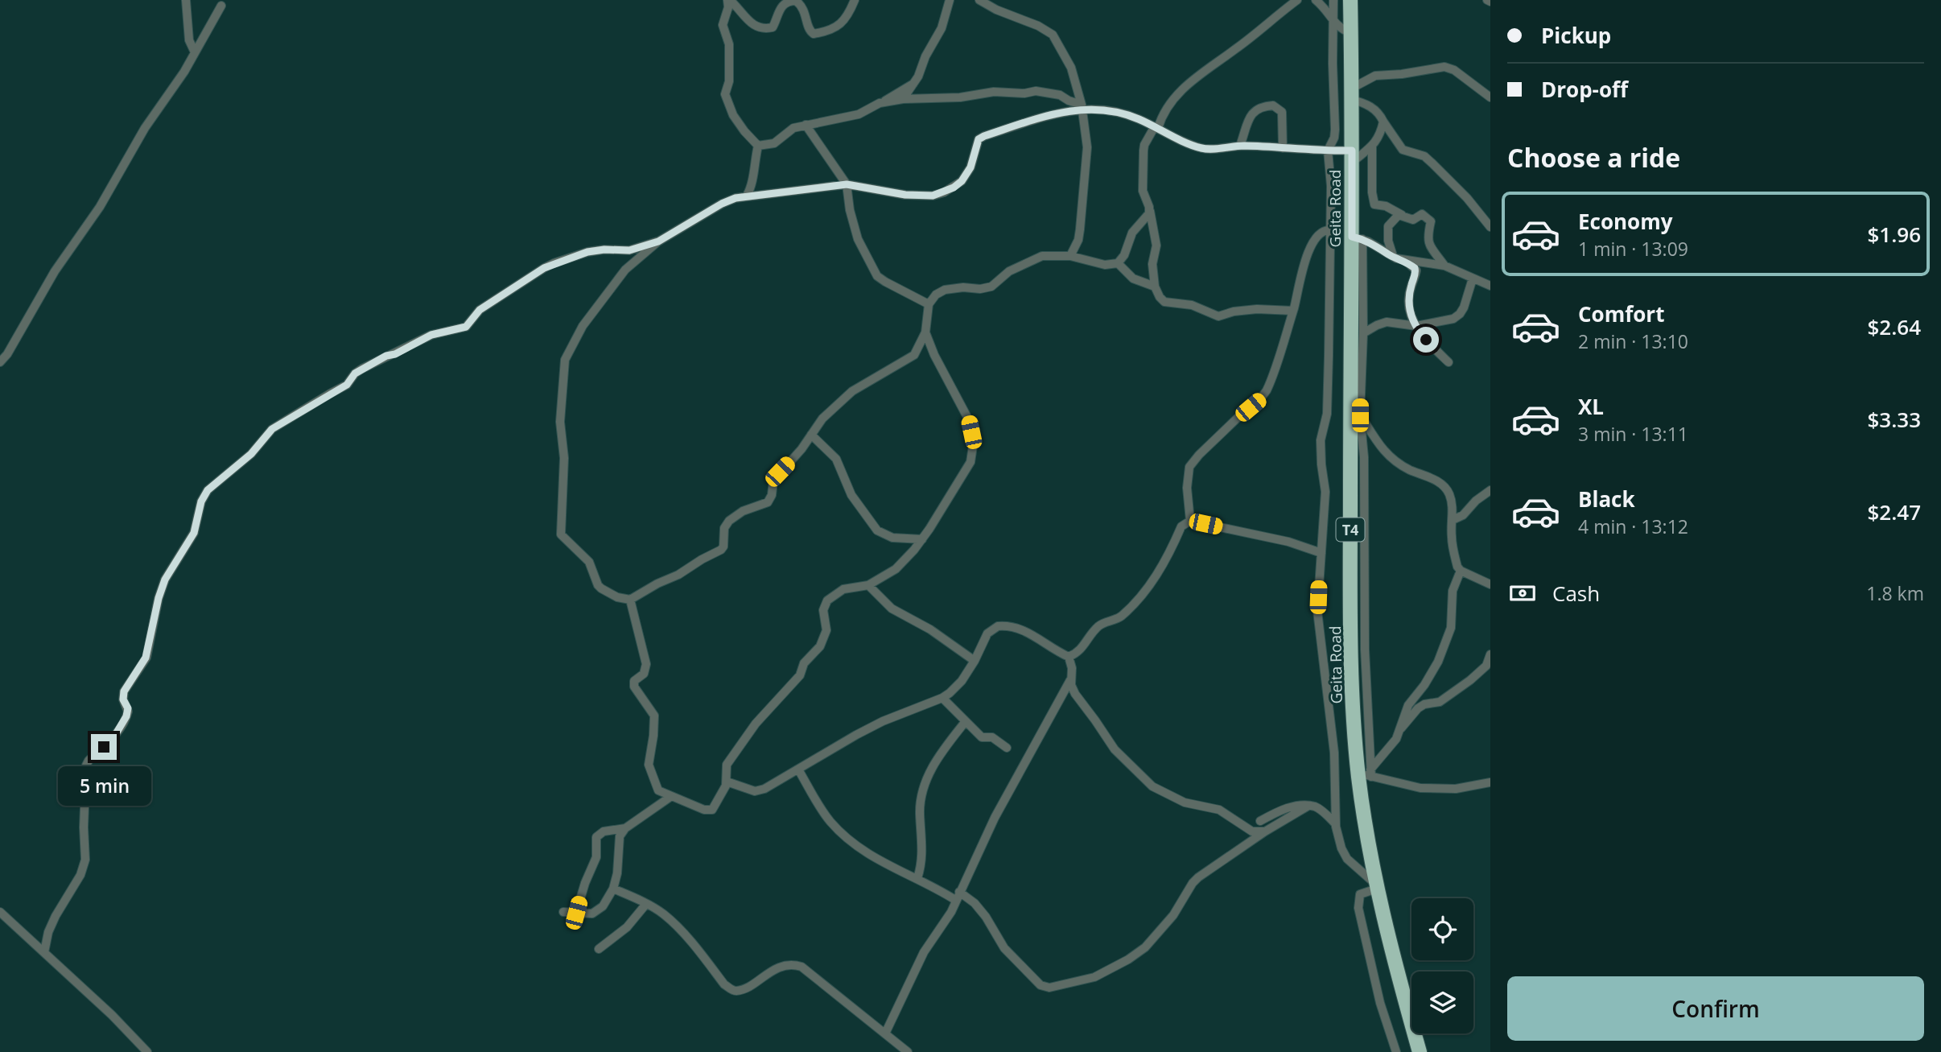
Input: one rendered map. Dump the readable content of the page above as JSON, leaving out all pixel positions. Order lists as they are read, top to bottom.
{
  "streets": {
    "highway": ["Geita Road", "T4"]
  },
  "page": {
    "banner": ["Pickup", "Drop-off"],
    "heading": "Choose a ride",
    "list": [
      {
        "name": "Economy",
        "note": "1 min · 13:09",
        "value": "$1.96"
      },
      {
        "name": "Comfort",
        "note": "2 min · 13:10",
        "value": "$2.64"
      },
      {
        "name": "XL",
        "note": "3 min · 13:11",
        "value": "$3.33"
      },
      {
        "name": "Black",
        "note": "4 min · 13:12",
        "value": "$2.47"
      }
    ],
    "pay": ["Cash", "1.8 km"],
    "bubble": "5 min",
    "buttons": "Confirm"
  }
}
